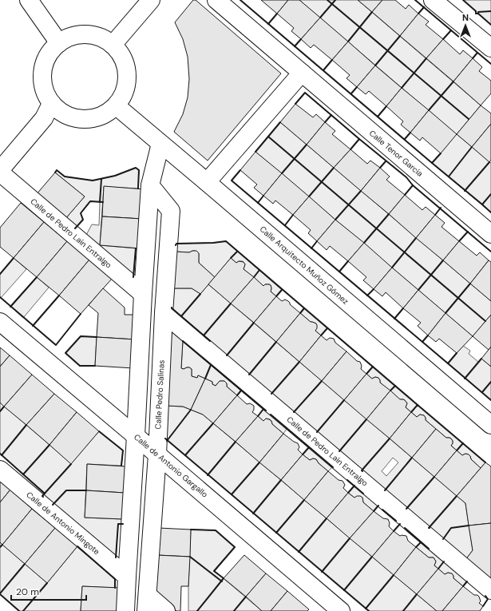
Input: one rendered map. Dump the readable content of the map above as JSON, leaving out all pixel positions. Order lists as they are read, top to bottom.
{
  "streets": {
    "street": [
      "Calle Tenor García",
      "Calle de Pedro Laín Entralgo",
      "Calle Arquitecto Muñoz Gómez",
      "Calle Pedro Salinas",
      "Calle de Antonio Gargallo",
      "Calle de Antonio Mingote"
    ]
  },
  "crossings": [
    ["Calle de Pedro Laín Entralgo", "Calle Pedro Salinas"],
    ["Calle Pedro Salinas", "Calle de Antonio Gargallo"]
  ],
  "scale_bar": "20 m",
  "north": "top"
}
